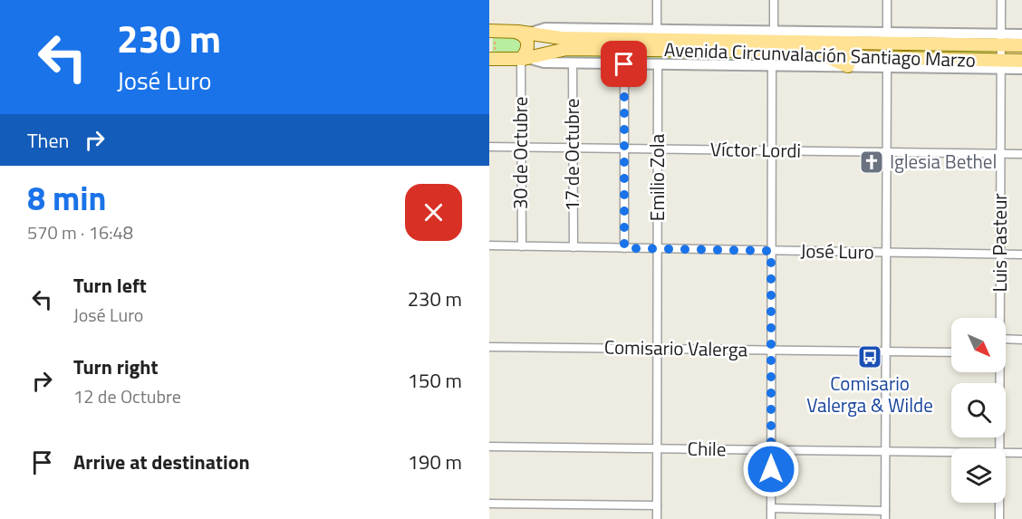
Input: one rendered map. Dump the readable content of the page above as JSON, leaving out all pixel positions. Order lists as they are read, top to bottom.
{
  "streets": {
    "main road": ["Avenida Circunvalación Santiago Marzo"],
    "street": [
      "Víctor Lordi",
      "30 de Octubre",
      "17 de Octubre",
      "Emilio Zola",
      "Luis Pasteur",
      "José Luro",
      "Comisario Valerga",
      "Chile"
    ]
  },
  "crossings": [
    ["Avenida Circunvalación Santiago Marzo", "30 de Octubre"],
    ["Avenida Circunvalación Santiago Marzo", "Luis Pasteur"],
    ["Víctor Lordi", "30 de Octubre"],
    ["Víctor Lordi", "17 de Octubre"],
    ["Víctor Lordi", "Emilio Zola"],
    ["Víctor Lordi", "Luis Pasteur"],
    ["30 de Octubre", "José Luro"],
    ["17 de Octubre", "José Luro"],
    ["Emilio Zola", "José Luro"],
    ["Emilio Zola", "Comisario Valerga"],
    ["Emilio Zola", "Chile"],
    ["Luis Pasteur", "José Luro"]
  ],
  "places": {
    "church": ["Iglesia Bethel"],
    "bus stop": ["Comisario Valerga & Wilde"]
  },
  "north": "bottom right",
  "page": {
    "turn": ["230 m", "José Luro"],
    "then": "Then",
    "heading": ["8 min", "570 m · 16:48"],
    "list": [
      {
        "name": "Turn left",
        "note": "José Luro",
        "value": "230 m"
      },
      {
        "name": "Turn right",
        "note": "12 de Octubre",
        "value": "150 m"
      },
      {
        "name": "Arrive at destination",
        "value": "190 m"
      }
    ]
  }
}
